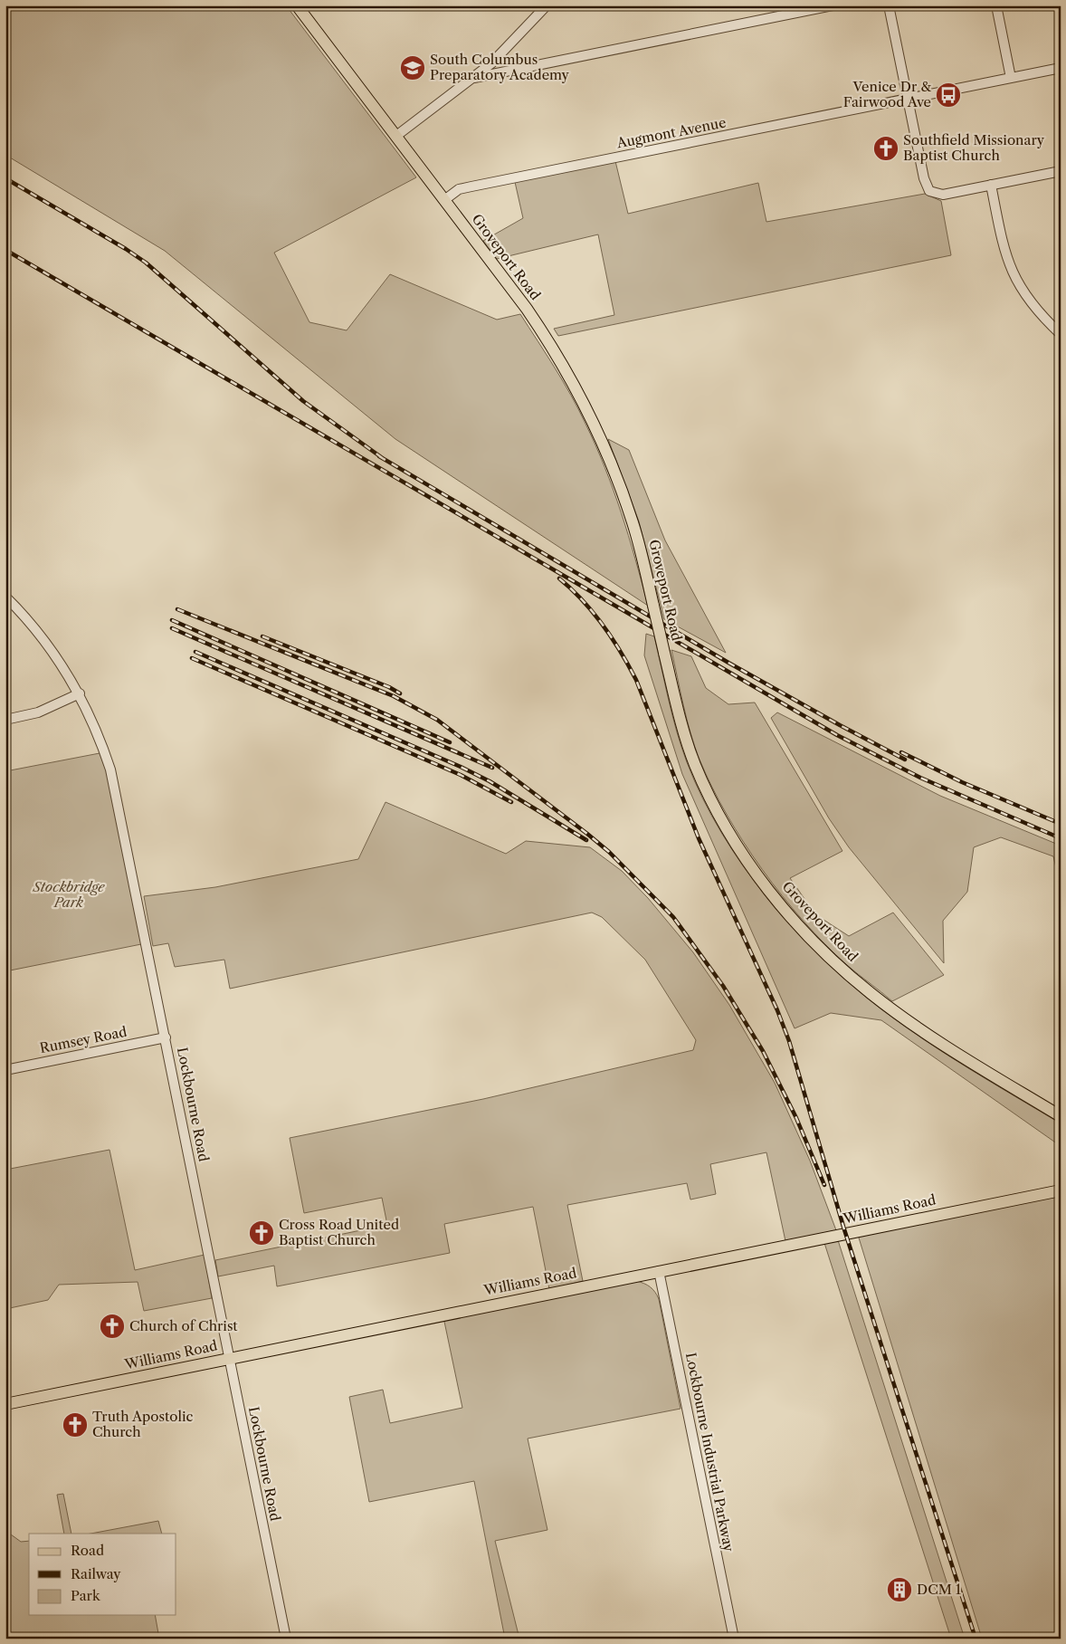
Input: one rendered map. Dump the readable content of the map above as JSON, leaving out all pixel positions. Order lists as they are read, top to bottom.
{
  "streets": {
    "main road": ["Groveport Road", "Williams Road"],
    "street": [
      "Augmont Avenue",
      "Rumsey Road",
      "Lockbourne Road",
      "Lockbourne Industrial Parkway"
    ]
  },
  "crossings": [
    ["Augmont Avenue", "Groveport Road"],
    ["Rumsey Road", "Lockbourne Road"],
    ["Lockbourne Road", "Williams Road"],
    ["Williams Road", "Lockbourne Industrial Parkway"]
  ],
  "parks": ["Stockbridge Park"],
  "places": {
    "school or university": ["South Columbus Preparatory Academy"],
    "bus stop": ["Venice Dr & Fairwood Ave"],
    "church": [
      "Southfield Missionary Baptist Church",
      "Cross Road United Baptist Church",
      "Church of Christ",
      "Truth Apostolic Church"
    ],
    "building": ["DCM 1"]
  },
  "legend": ["Road", "Railway", "Park"]
}
